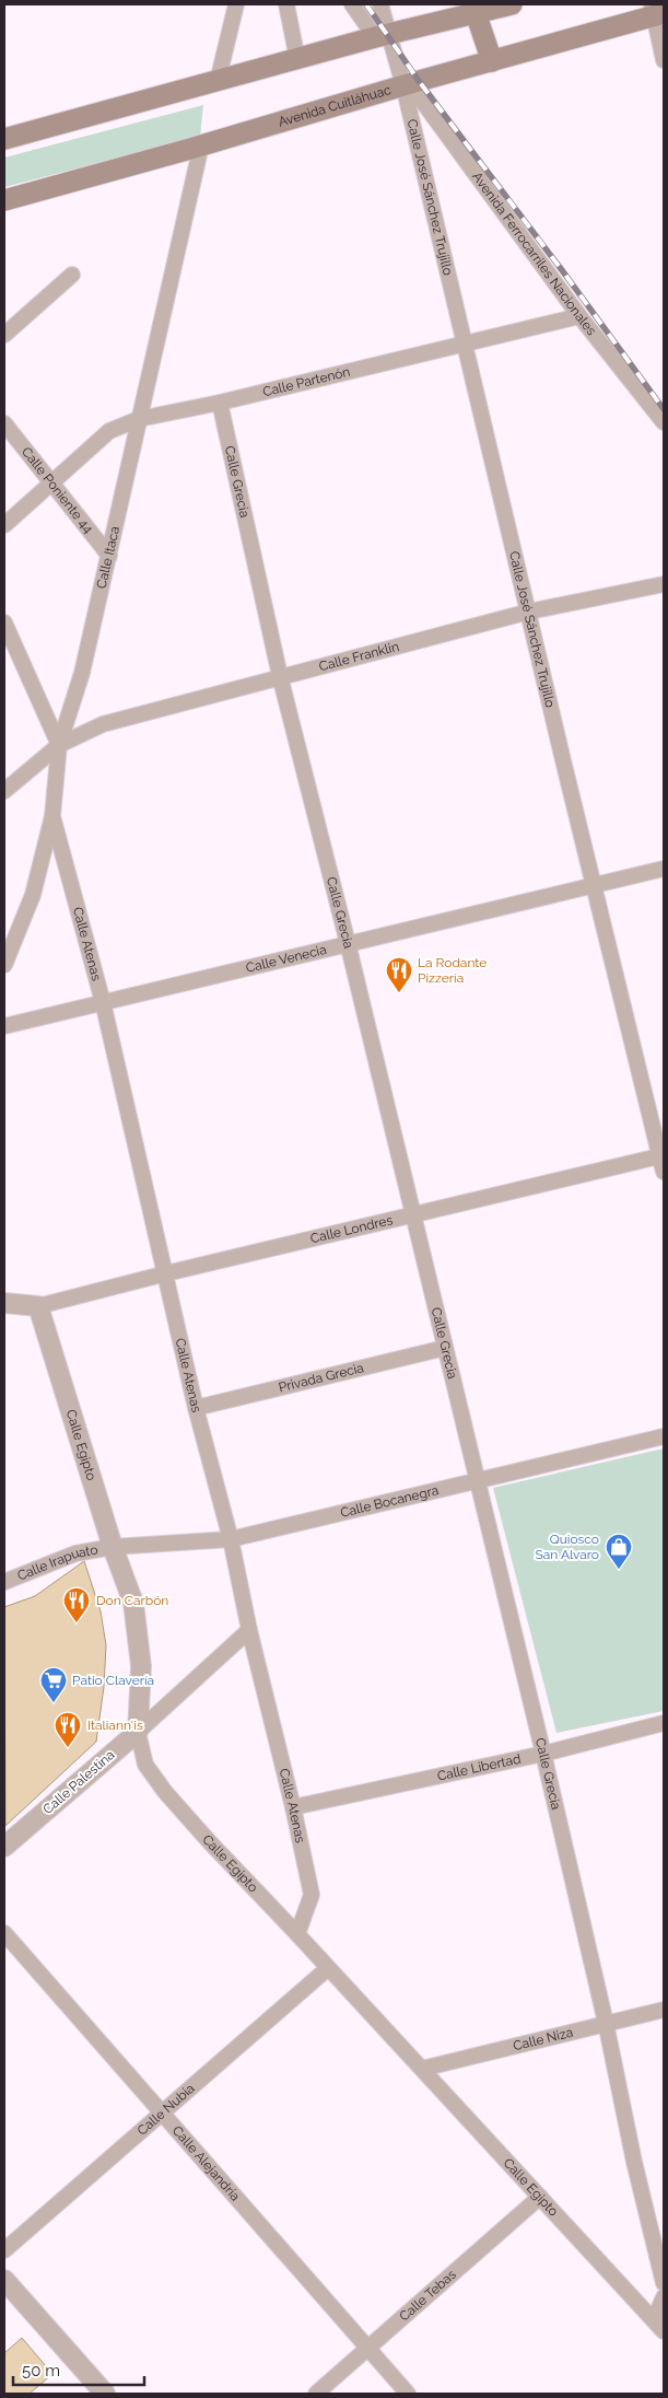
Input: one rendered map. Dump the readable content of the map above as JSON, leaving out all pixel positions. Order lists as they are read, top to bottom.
{
  "streets": {
    "main road": ["Avenida Cuitláhuac"],
    "street": [
      "Calle José Sánchez Trujillo",
      "Avenida Ferrocarriles Nacionales",
      "Calle Partenón",
      "Calle Grecia",
      "Calle Poniente 44",
      "Calle Itaca",
      "Calle Franklin",
      "Calle Atenas",
      "Calle Venecia",
      "Calle Londres",
      "Privada Grecia",
      "Calle Egipto",
      "Calle Bocanegra",
      "Calle Irapuato",
      "Calle Libertad",
      "Calle Palestina",
      "Calle Niza",
      "Calle Nubia",
      "Calle Alejandría",
      "Calle Tebas"
    ]
  },
  "crossings": [
    ["Avenida Cuitláhuac", "Calle José Sánchez Trujillo"],
    ["Avenida Cuitláhuac", "Avenida Ferrocarriles Nacionales"],
    ["Avenida Cuitláhuac", "Calle Itaca"],
    ["Calle José Sánchez Trujillo", "Avenida Ferrocarriles Nacionales"],
    ["Calle José Sánchez Trujillo", "Calle Partenón"],
    ["Calle José Sánchez Trujillo", "Calle Franklin"],
    ["Calle José Sánchez Trujillo", "Calle Venecia"],
    ["Calle José Sánchez Trujillo", "Calle Londres"],
    ["Avenida Ferrocarriles Nacionales", "Calle Partenón"],
    ["Calle Partenón", "Calle Grecia"],
    ["Calle Partenón", "Calle Poniente 44"],
    ["Calle Partenón", "Calle Itaca"],
    ["Calle Grecia", "Calle Franklin"],
    ["Calle Grecia", "Calle Venecia"],
    ["Calle Grecia", "Calle Londres"],
    ["Calle Grecia", "Privada Grecia"],
    ["Calle Grecia", "Calle Bocanegra"],
    ["Calle Grecia", "Calle Libertad"],
    ["Calle Grecia", "Calle Niza"],
    ["Calle Poniente 44", "Calle Itaca"],
    ["Calle Itaca", "Calle Franklin"],
    ["Calle Itaca", "Calle Atenas"],
    ["Calle Atenas", "Calle Venecia"],
    ["Calle Atenas", "Calle Londres"],
    ["Calle Atenas", "Privada Grecia"],
    ["Calle Atenas", "Calle Egipto"],
    ["Calle Atenas", "Calle Bocanegra"],
    ["Calle Atenas", "Calle Libertad"],
    ["Calle Atenas", "Calle Palestina"],
    ["Calle Londres", "Calle Egipto"],
    ["Calle Egipto", "Calle Bocanegra"],
    ["Calle Egipto", "Calle Irapuato"],
    ["Calle Egipto", "Calle Palestina"],
    ["Calle Egipto", "Calle Niza"],
    ["Calle Egipto", "Calle Nubia"],
    ["Calle Egipto", "Calle Tebas"],
    ["Calle Bocanegra", "Calle Irapuato"],
    ["Calle Nubia", "Calle Alejandría"],
    ["Calle Alejandría", "Calle Tebas"]
  ],
  "places": {
    "restaurant": ["La Rodante Pizzería", "Don Carbón", "Italiann'is"],
    "shop": ["Quiosco San Alvaro"],
    "supermarket": ["Patio Clavería"]
  },
  "scale_bar": "50 m"
}
